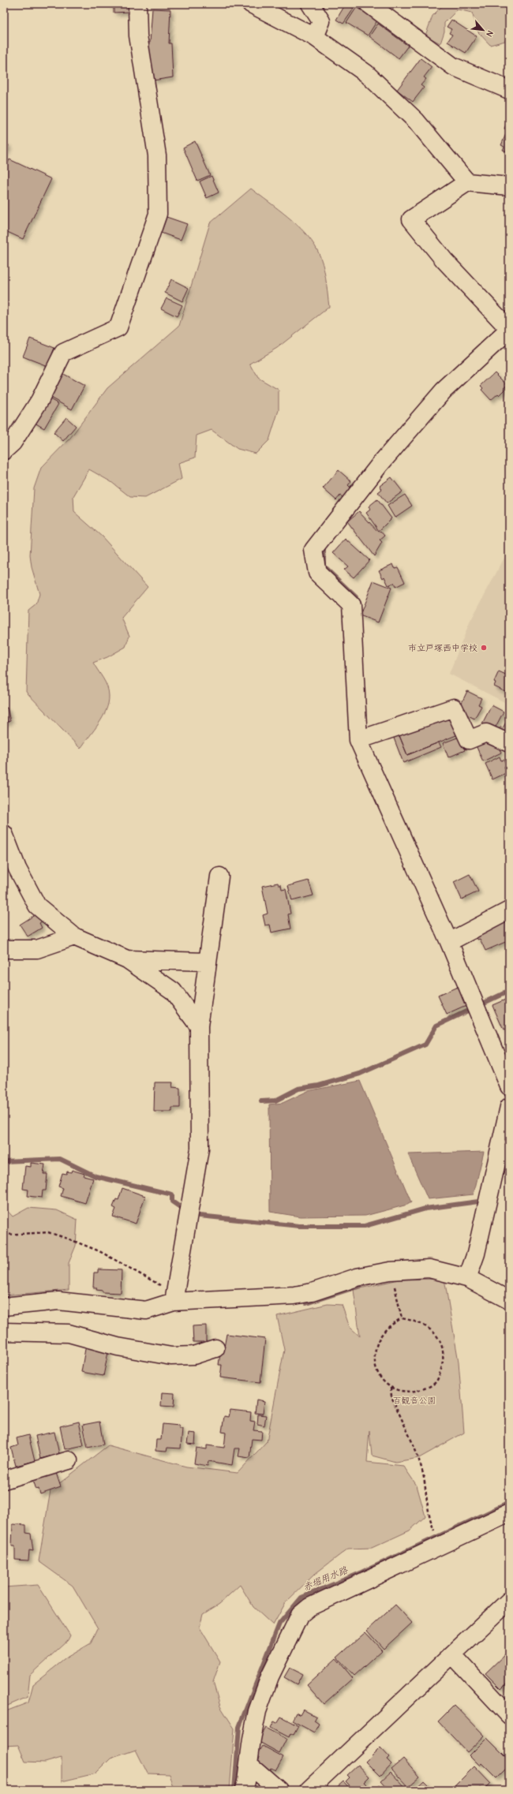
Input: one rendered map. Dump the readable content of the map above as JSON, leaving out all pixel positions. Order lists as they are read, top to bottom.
{
  "water": ["赤堀用水路"],
  "parks": ["百観音公園"],
  "places": ["市立戸塚西中学校"],
  "north": "bottom right"
}
